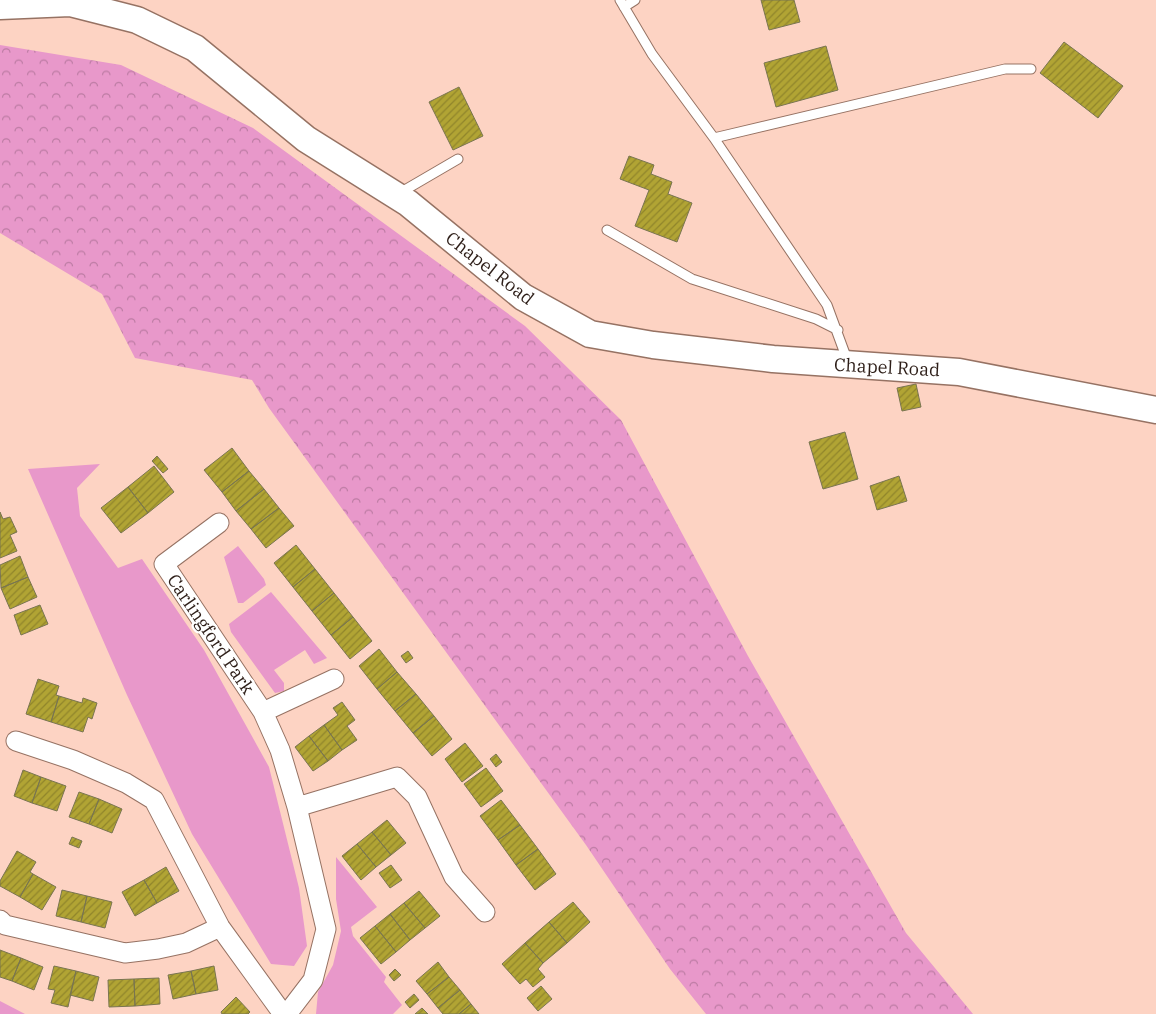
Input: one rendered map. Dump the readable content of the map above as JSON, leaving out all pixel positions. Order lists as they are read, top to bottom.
{
  "streets": {
    "street": ["Chapel Road", "Carlingford Park"]
  }
}
